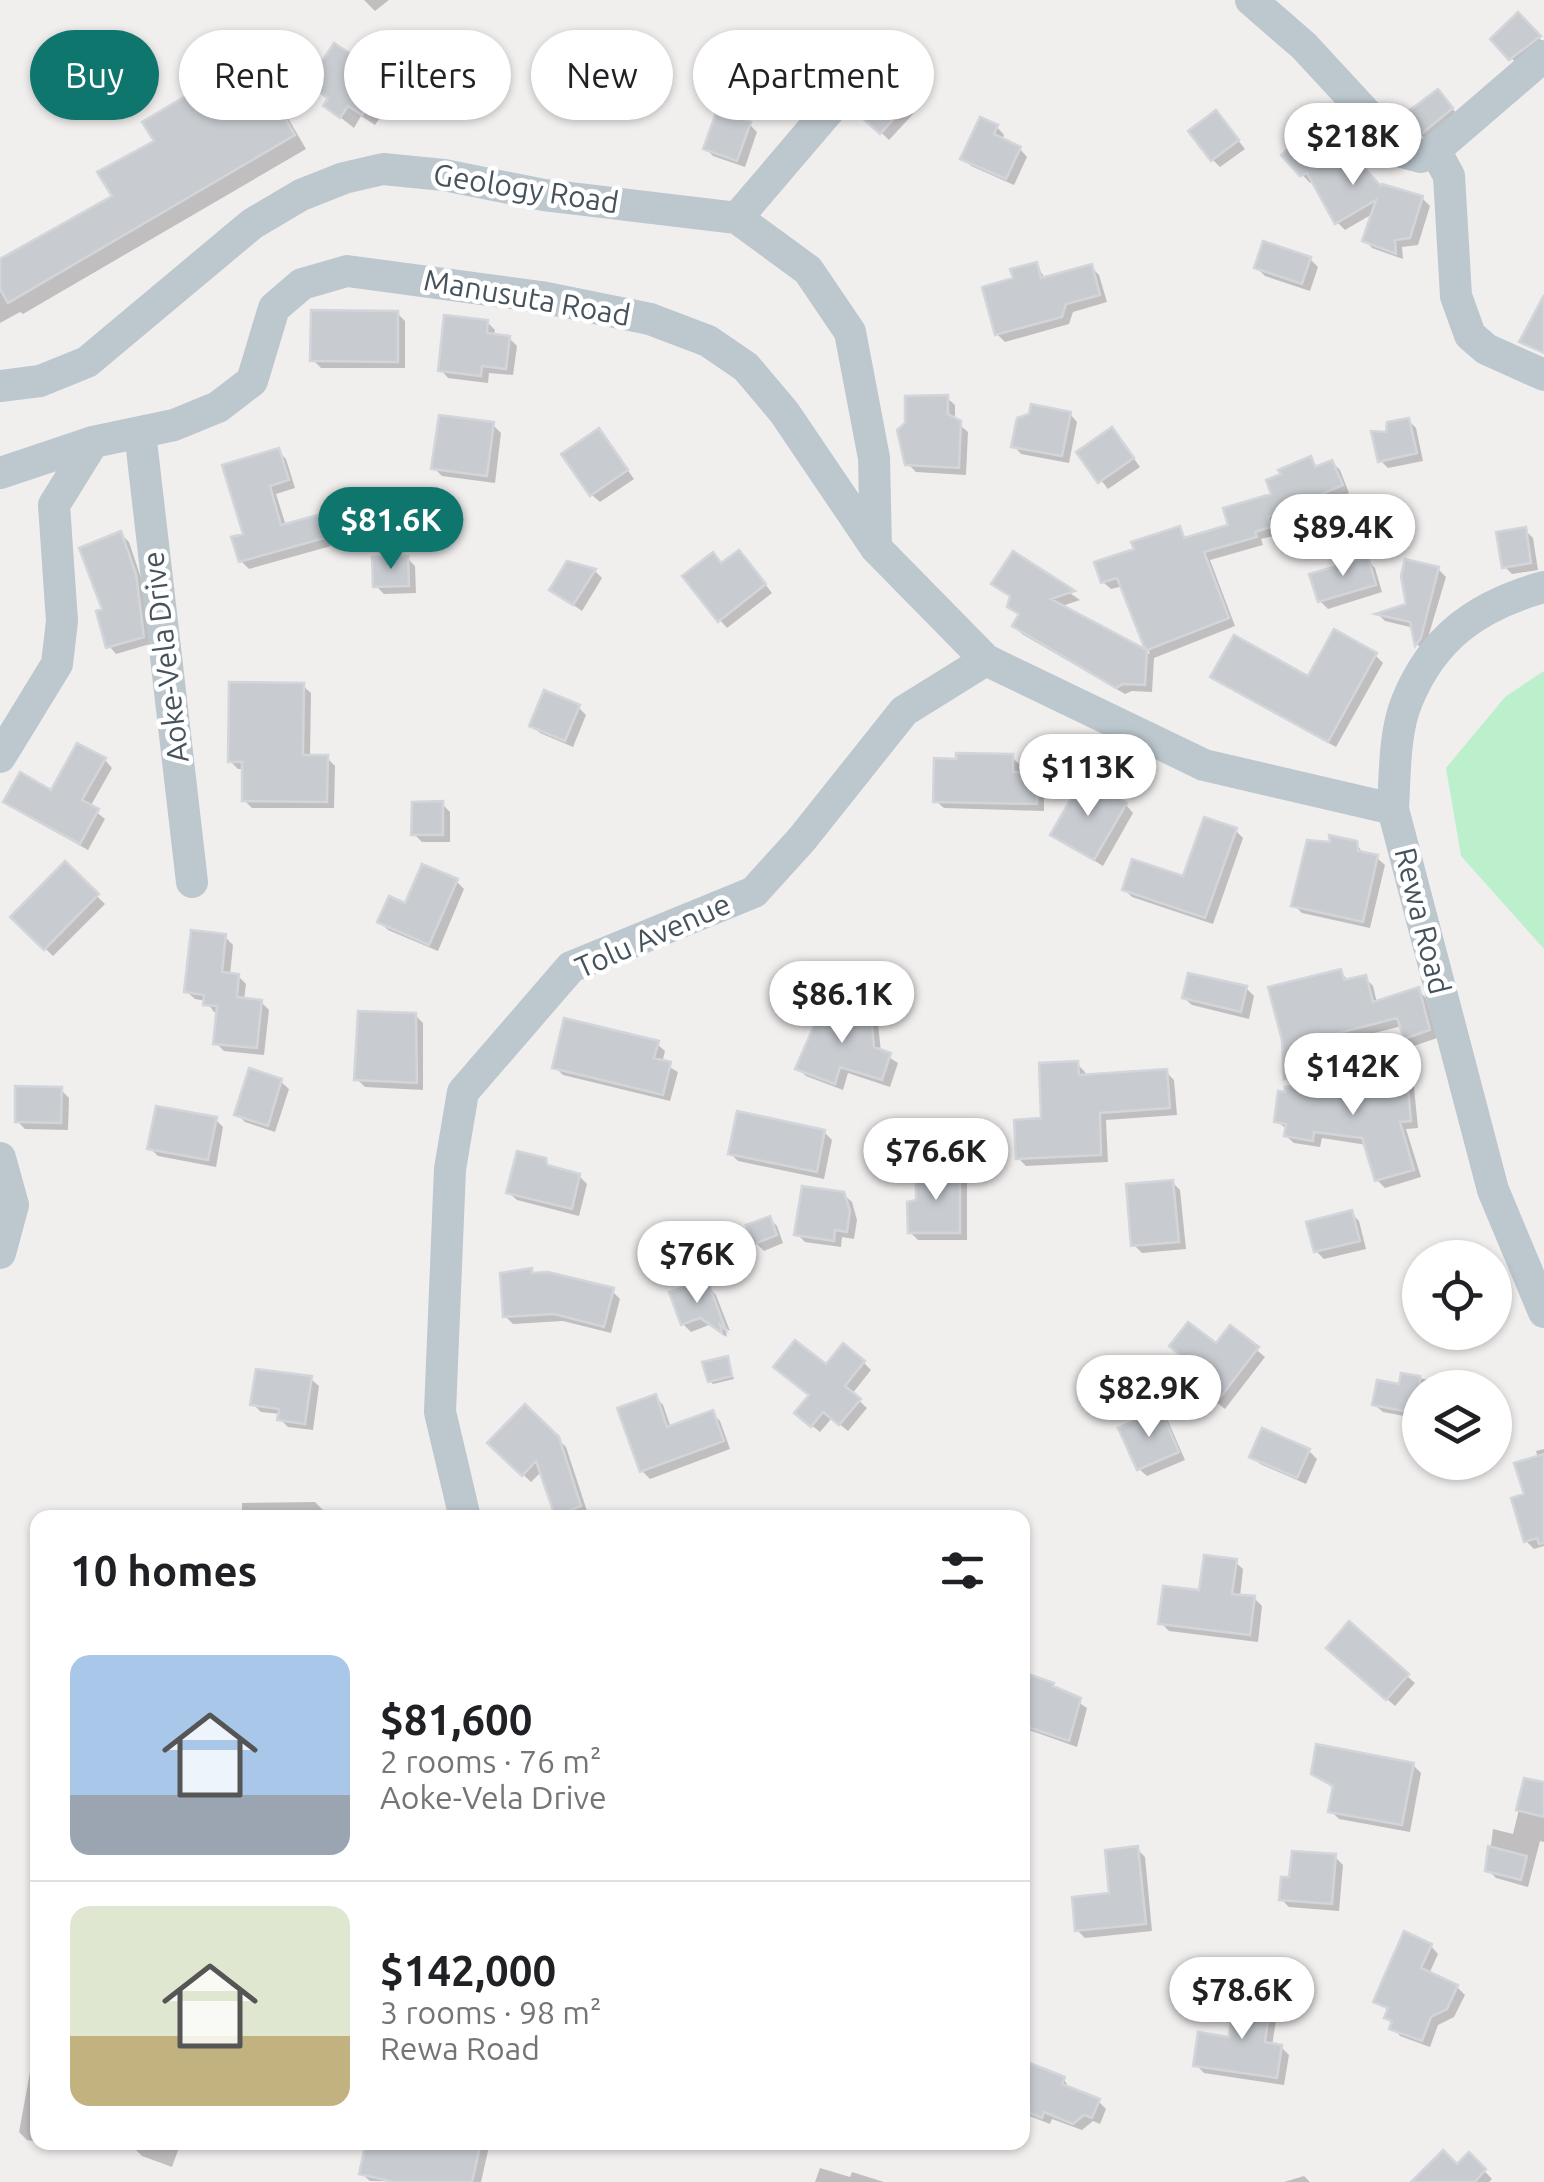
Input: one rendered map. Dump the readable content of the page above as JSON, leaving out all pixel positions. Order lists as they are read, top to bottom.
{
  "streets": {
    "street": [
      "Geology Road",
      "Manusuta Road",
      "Aoke-Vela Drive",
      "Rewa Road",
      "Tolu Avenue"
    ]
  },
  "crossings": [
    ["Geology Road", "Manusuta Road"],
    ["Manusuta Road", "Aoke-Vela Drive"],
    ["Manusuta Road", "Tolu Avenue"]
  ],
  "page": {
    "chip": [
      "Buy",
      "Rent",
      "Filters",
      "New",
      "Apartment"
    ],
    "price": [
      "$218K",
      "$81.6K",
      "$89.4K",
      "$113K",
      "$86.1K",
      "$142K",
      "$76.6K",
      "$76K",
      "$82.9K",
      "$78.6K"
    ],
    "heading": "10 homes",
    "list": [
      {
        "name": "$81,600",
        "note": "2 rooms · 76 m² · Aoke-Vela Drive"
      },
      {
        "name": "$142,000",
        "note": "3 rooms · 98 m² · Rewa Road"
      }
    ]
  }
}
